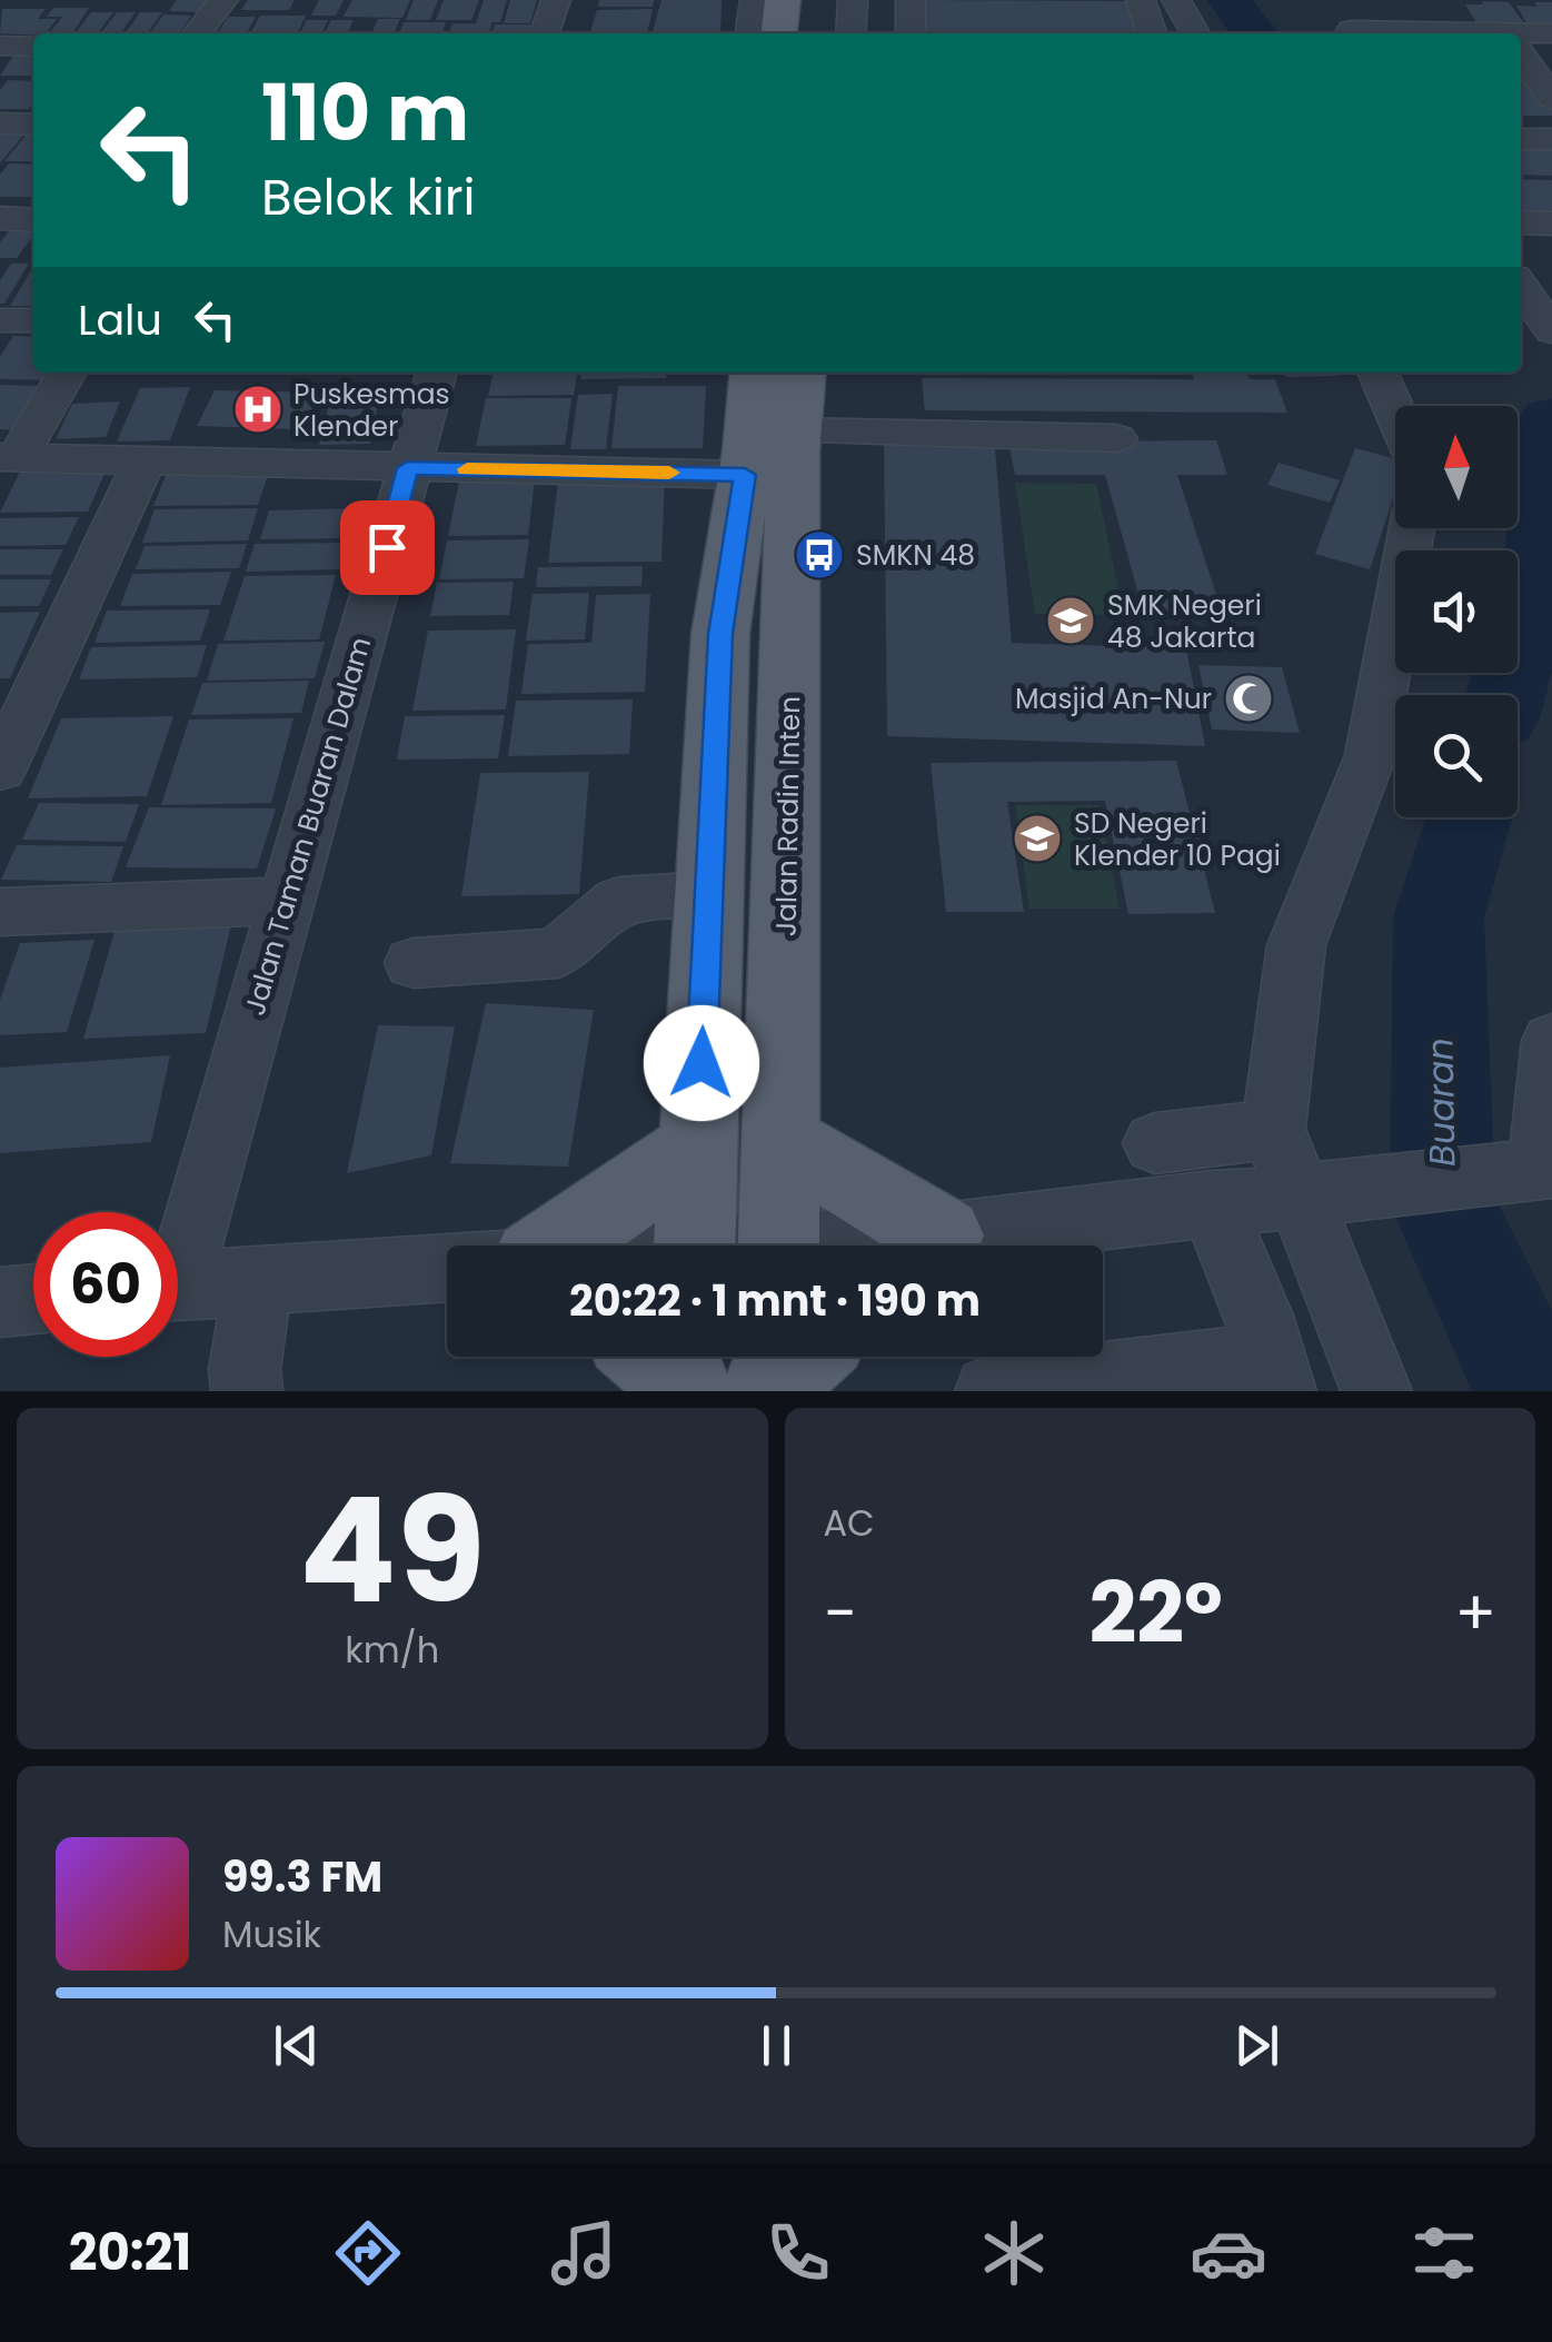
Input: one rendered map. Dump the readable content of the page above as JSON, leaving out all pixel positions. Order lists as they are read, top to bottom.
{
  "streets": {
    "main road": ["Jalan Radin Inten"],
    "street": ["Jalan Taman Buaran Dalam"]
  },
  "water": ["Buaran"],
  "places": {
    "hospital": ["Puskesmas Klender"],
    "bus stop": ["SMKN 48"],
    "school or university": ["SMK Negeri 48 Jakarta", "SD Negeri Klender 10 Pagi"],
    "mosque": ["Masjid An-Nur"]
  },
  "north": "top",
  "page": {
    "turn": ["110 m", "Belok kiri"],
    "then": "Lalu",
    "limit": "60",
    "trip": "20:22 · 1 mnt · 190 m",
    "tile": [
      ["49", "km/h"],
      "AC"
    ],
    "heat": ["−", "22°", "+"],
    "song": ["99.3 FM", "Musik"],
    "tabs": "20:21"
  }
}
